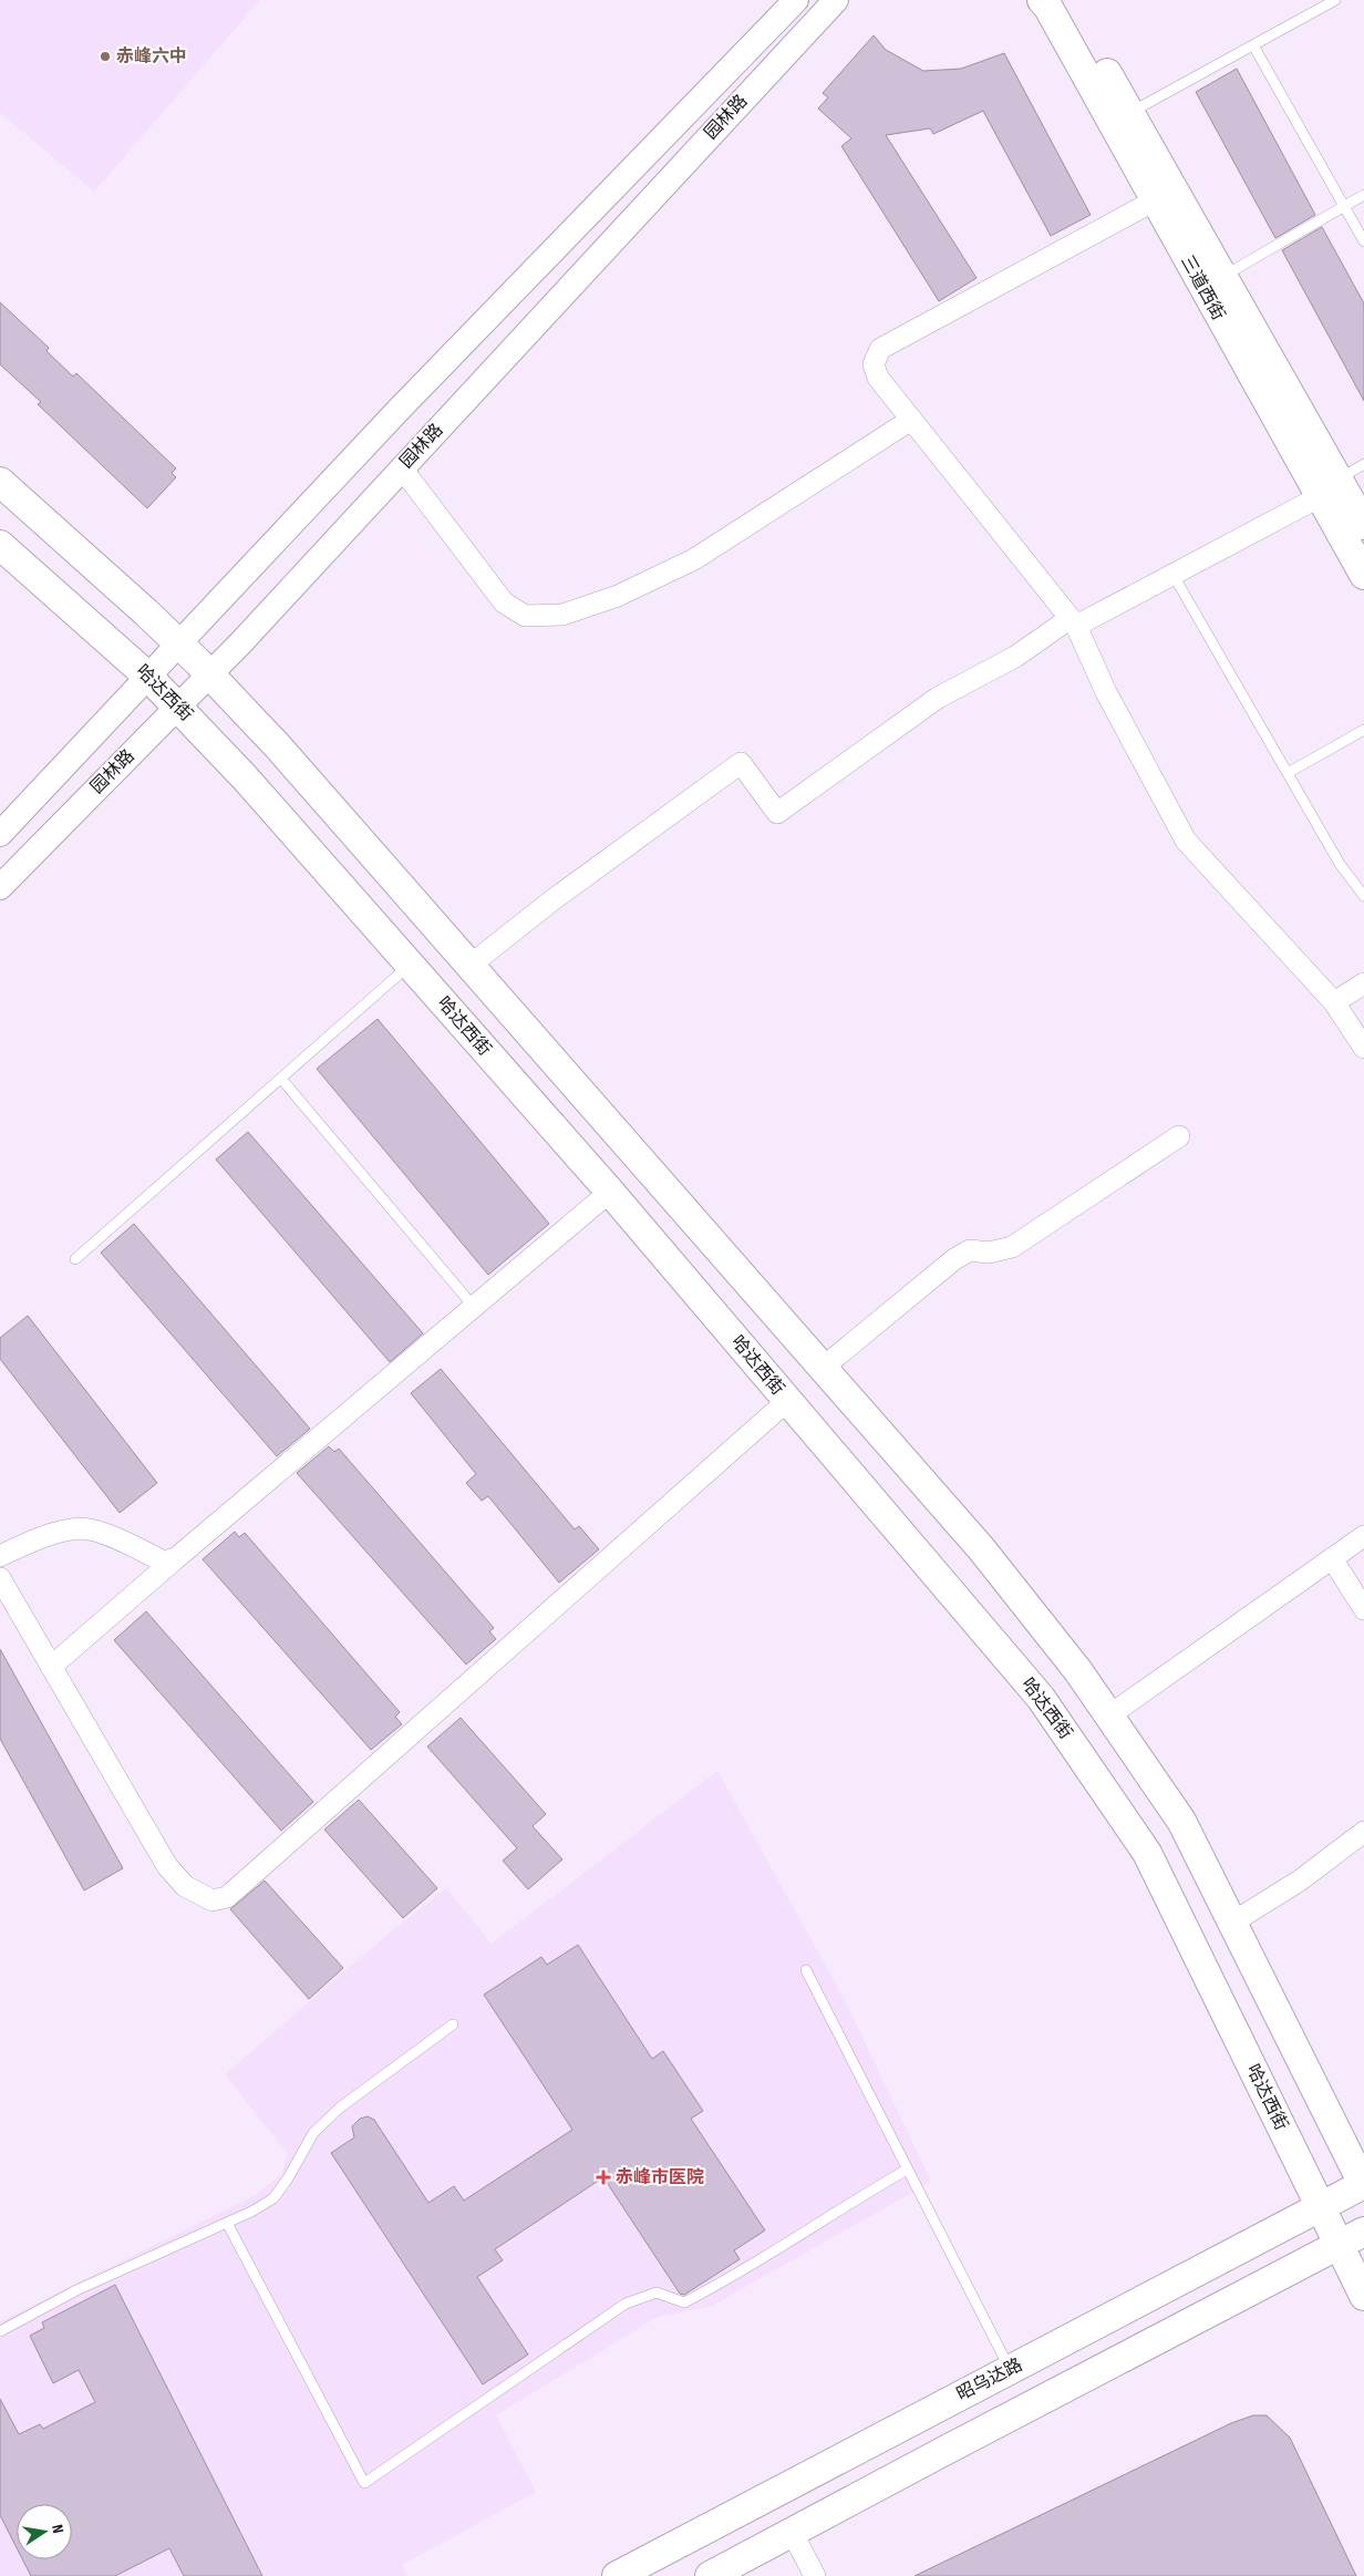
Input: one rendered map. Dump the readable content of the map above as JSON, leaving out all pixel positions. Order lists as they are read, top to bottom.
{
  "streets": {
    "main road": ["三道西街", "哈达西街", "昭乌达路"],
    "street": ["园林路"]
  },
  "crossings": [
    ["园林路", "哈达西街"],
    ["哈达西街", "昭乌达路"]
  ],
  "places": {
    "other": ["赤峰六中"],
    "health": ["赤峰市医院"]
  },
  "north": "right"
}
